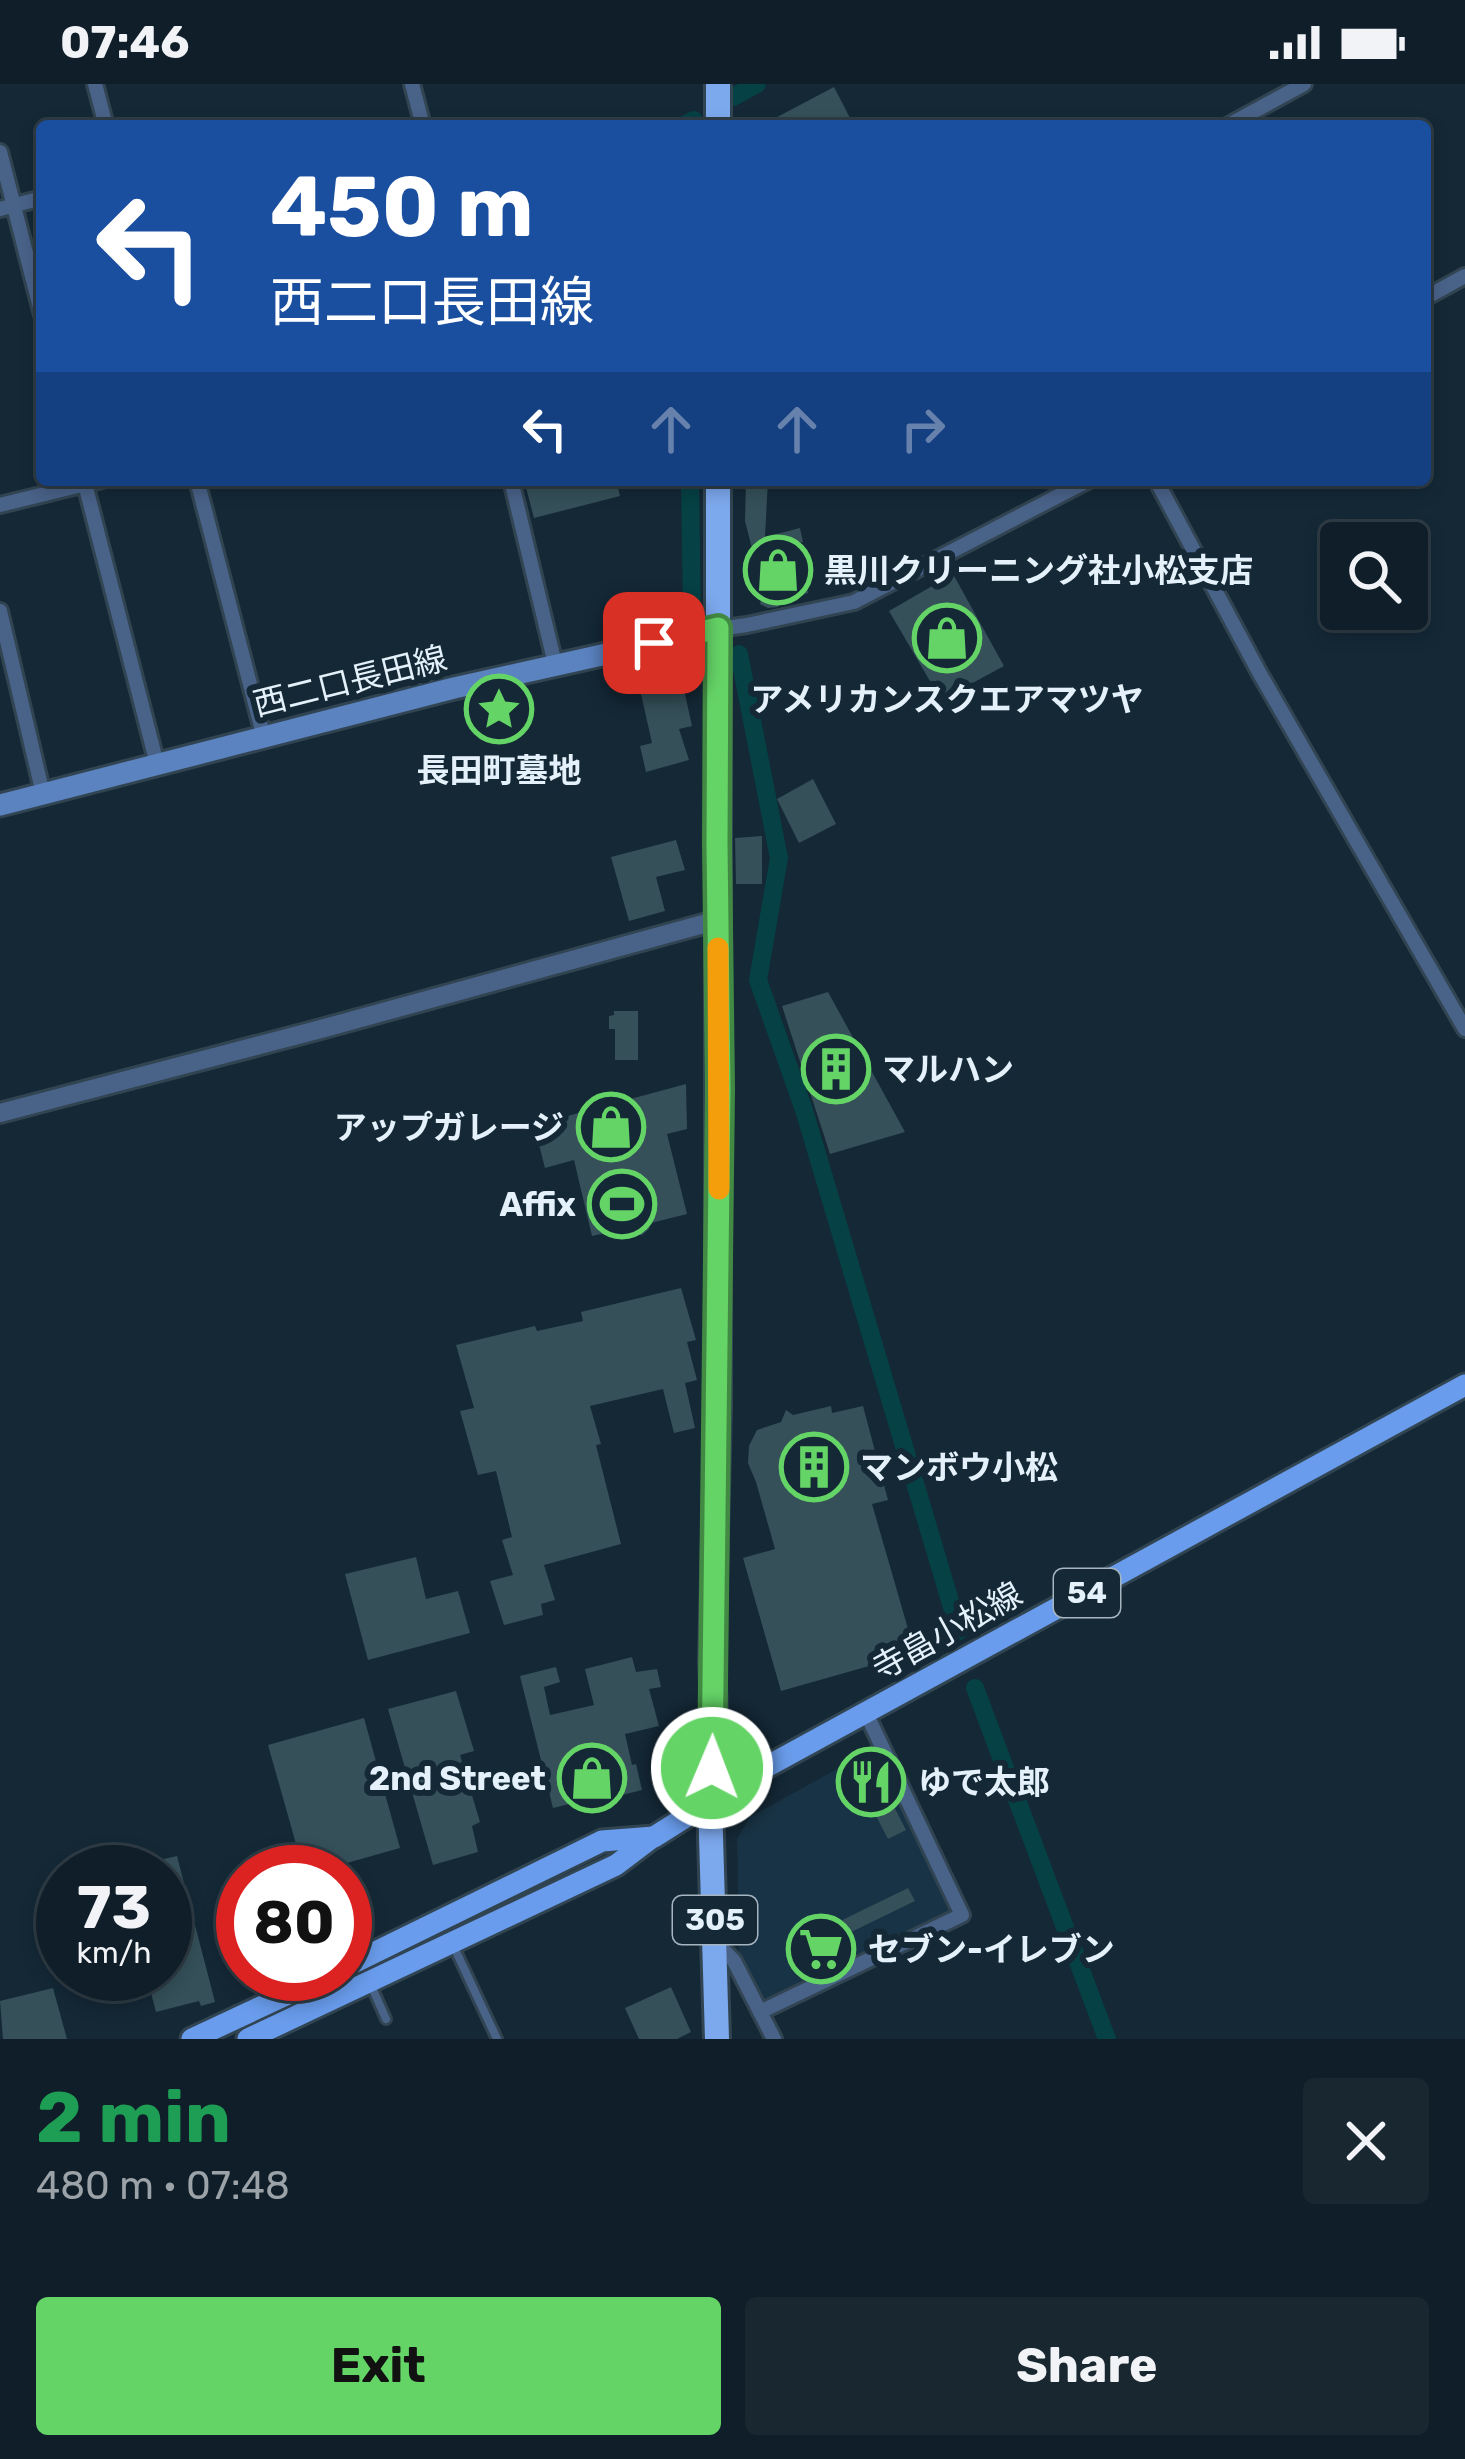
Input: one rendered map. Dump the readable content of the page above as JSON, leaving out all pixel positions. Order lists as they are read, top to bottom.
{
  "streets": {
    "highway": ["305"],
    "main road": ["西二口長田線", "54", "寺畠小松線"]
  },
  "crossings": [
    ["西二口長田線", "305"],
    ["寺畠小松線", "305"]
  ],
  "places": {
    "shop": [
      "黒川クリーニング社小松支店",
      "アメリカンスクエアマツヤ",
      "アップガレージ",
      "2nd Street"
    ],
    "place": ["長田町墓地"],
    "building": ["マルハン", "マンボウ小松"],
    "sports": ["Affix"],
    "restaurant": ["ゆで太郎"],
    "supermarket": ["セブン-イレブン"]
  },
  "page": {
    "status": "07:46",
    "turn": ["450 m", "西二口長田線"],
    "speed": "73 km/h",
    "limit": "80",
    "heading": ["2 min", "480 m · 07:48"],
    "buttons": ["Exit", "Share"]
  }
}
